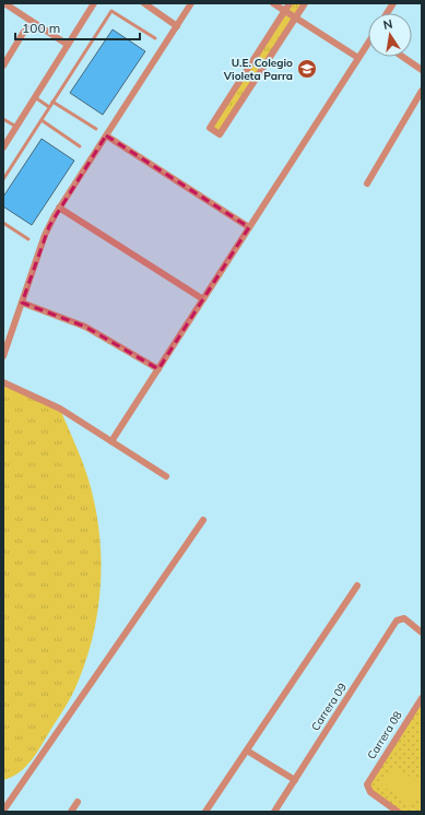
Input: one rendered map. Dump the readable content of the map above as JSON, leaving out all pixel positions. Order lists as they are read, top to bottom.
{
  "streets": {
    "street": ["Carrera 09", "Carrera 08"]
  },
  "places": {
    "school or university": ["U.E. Colegio Violeta Parra"]
  },
  "scale_bar": "100 m",
  "north": "top"
}
